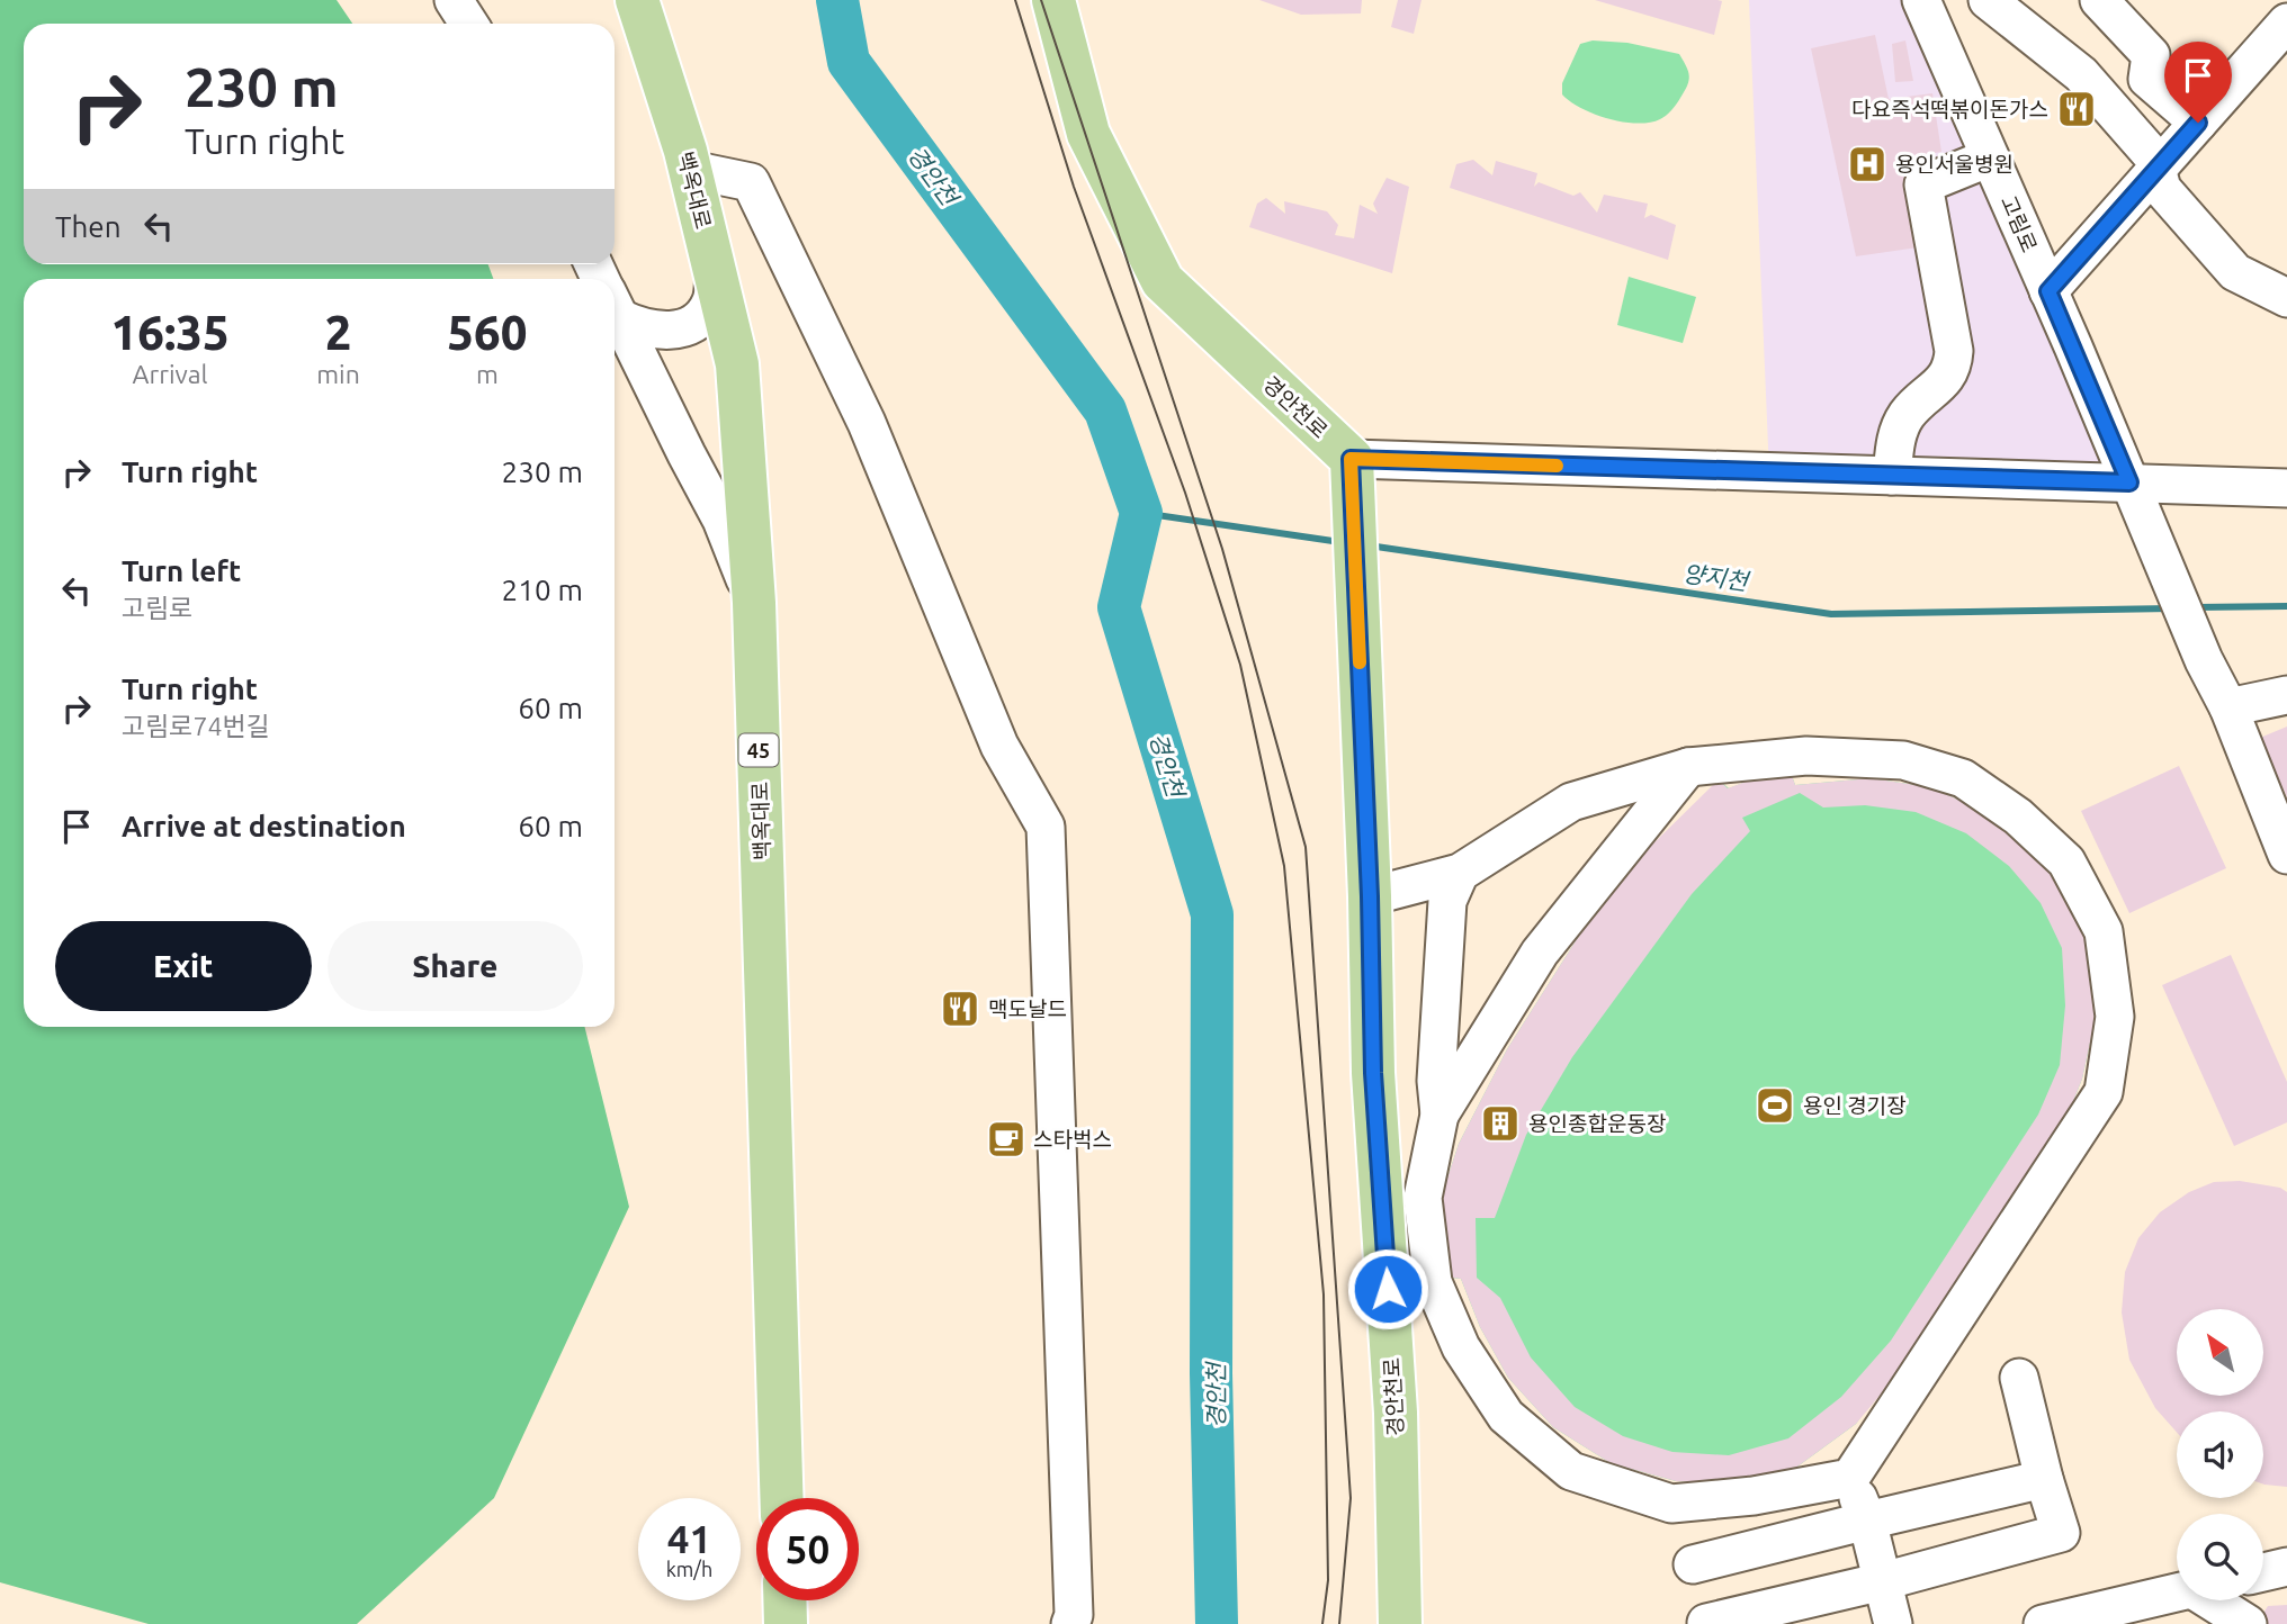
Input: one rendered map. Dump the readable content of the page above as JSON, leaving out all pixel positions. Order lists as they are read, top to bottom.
{
  "streets": {
    "main road": ["백옥대로", "경안천로", "45"],
    "street": ["고림로"]
  },
  "water": ["경안천", "양지천"],
  "places": {
    "restaurant": ["다요즉석떡볶이돈가스", "맥도날드"],
    "hospital": ["용인서울병원"],
    "sports": ["용인 경기장"],
    "building": ["용인종합운동장"],
    "cafe": ["스타벅스"]
  },
  "north": "top left",
  "page": {
    "turn": ["230 m", "Turn right"],
    "then": "Then",
    "eta": [
      "16:35",
      "Arrival",
      "2",
      "min",
      "560",
      "m"
    ],
    "list": [
      {
        "name": "Turn right",
        "value": "230 m"
      },
      {
        "name": "Turn left",
        "note": "고림로",
        "value": "210 m"
      },
      {
        "name": "Turn right",
        "note": "고림로74번길",
        "value": "60 m"
      },
      {
        "name": "Arrive at destination",
        "value": "60 m"
      }
    ],
    "buttons": ["Exit", "Share"],
    "speed": "41 km/h",
    "limit": "50"
  }
}
